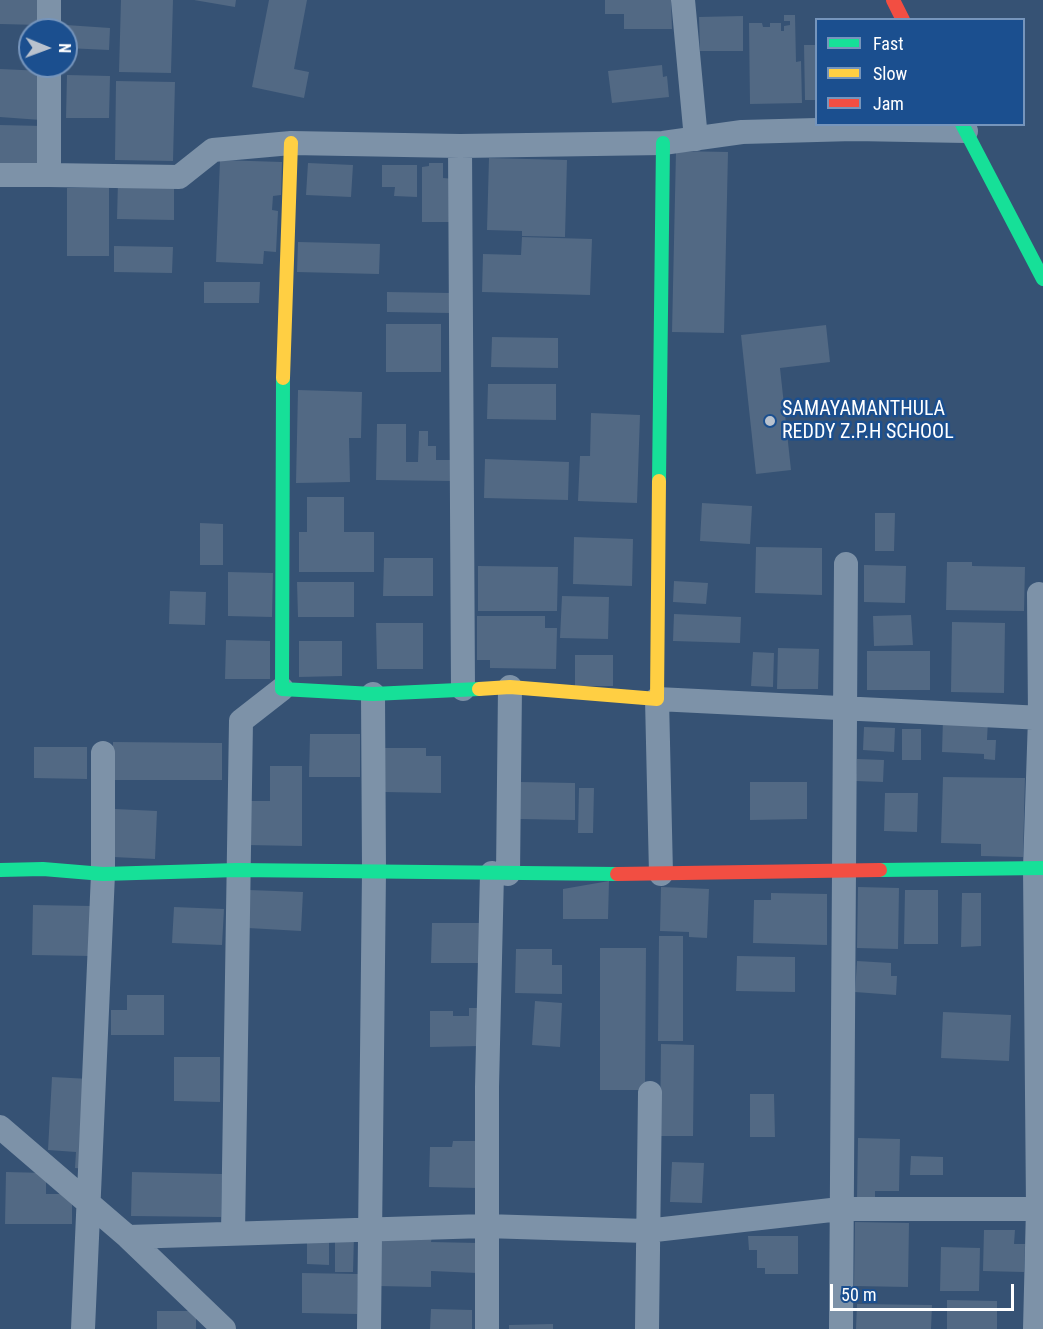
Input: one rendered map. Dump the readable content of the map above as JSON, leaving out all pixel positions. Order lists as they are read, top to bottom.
{
  "places": ["SAMAYAMANTHULA REDDY Z.P.H SCHOOL"],
  "legend": ["Fast", "Slow", "Jam"],
  "scale_bar": "50 m",
  "north": "right"
}
